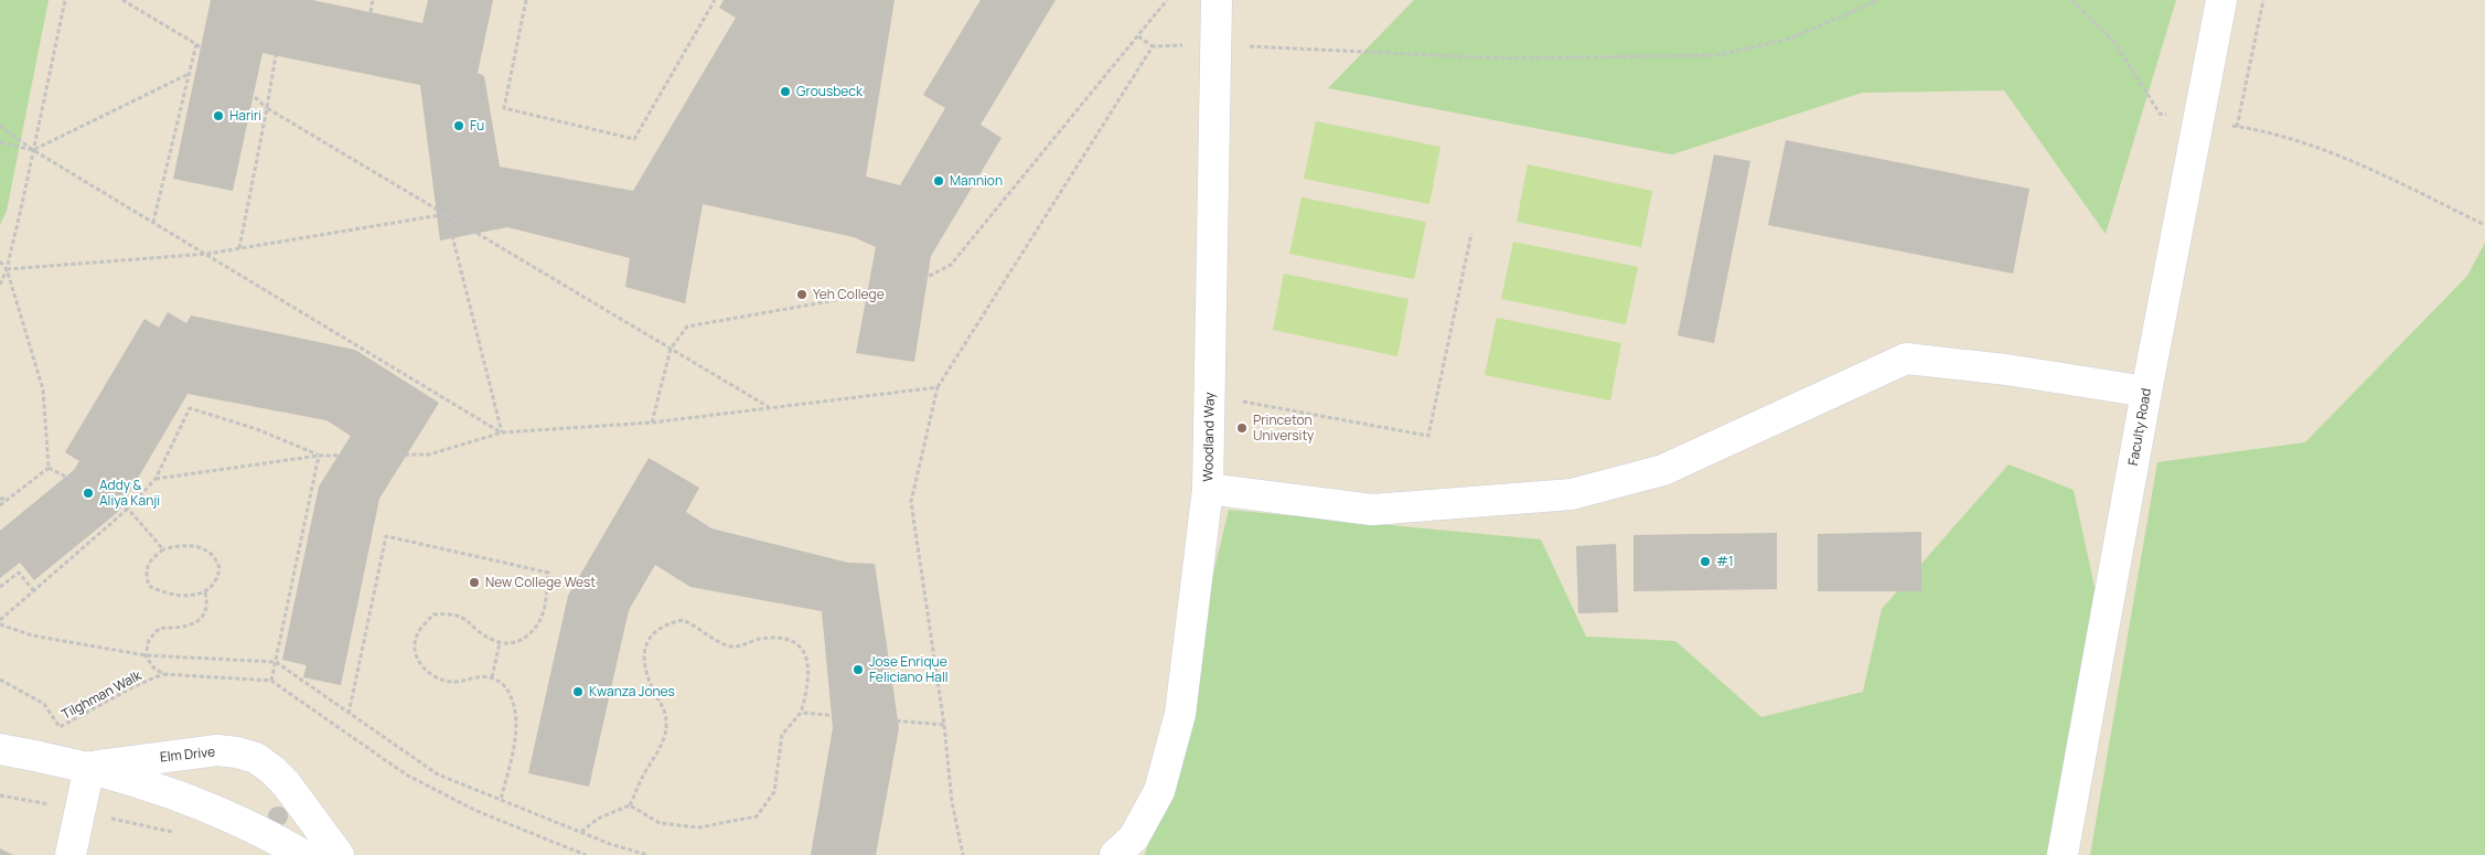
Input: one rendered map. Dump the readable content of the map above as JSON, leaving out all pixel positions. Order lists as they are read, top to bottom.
{
  "streets": {
    "street": ["Faculty Road", "Woodland Way", "Elm Drive"],
    "path": ["Tilghman Walk"]
  },
  "places": [
    "Grousbeck",
    "Hariri",
    "Fu",
    "Mannion",
    "Yeh College",
    "Princeton University",
    "Addy & Aliya Kanji",
    "#1",
    "New College West",
    "Jose Enrique Feliciano Hall",
    "Kwanza Jones"
  ]
}
